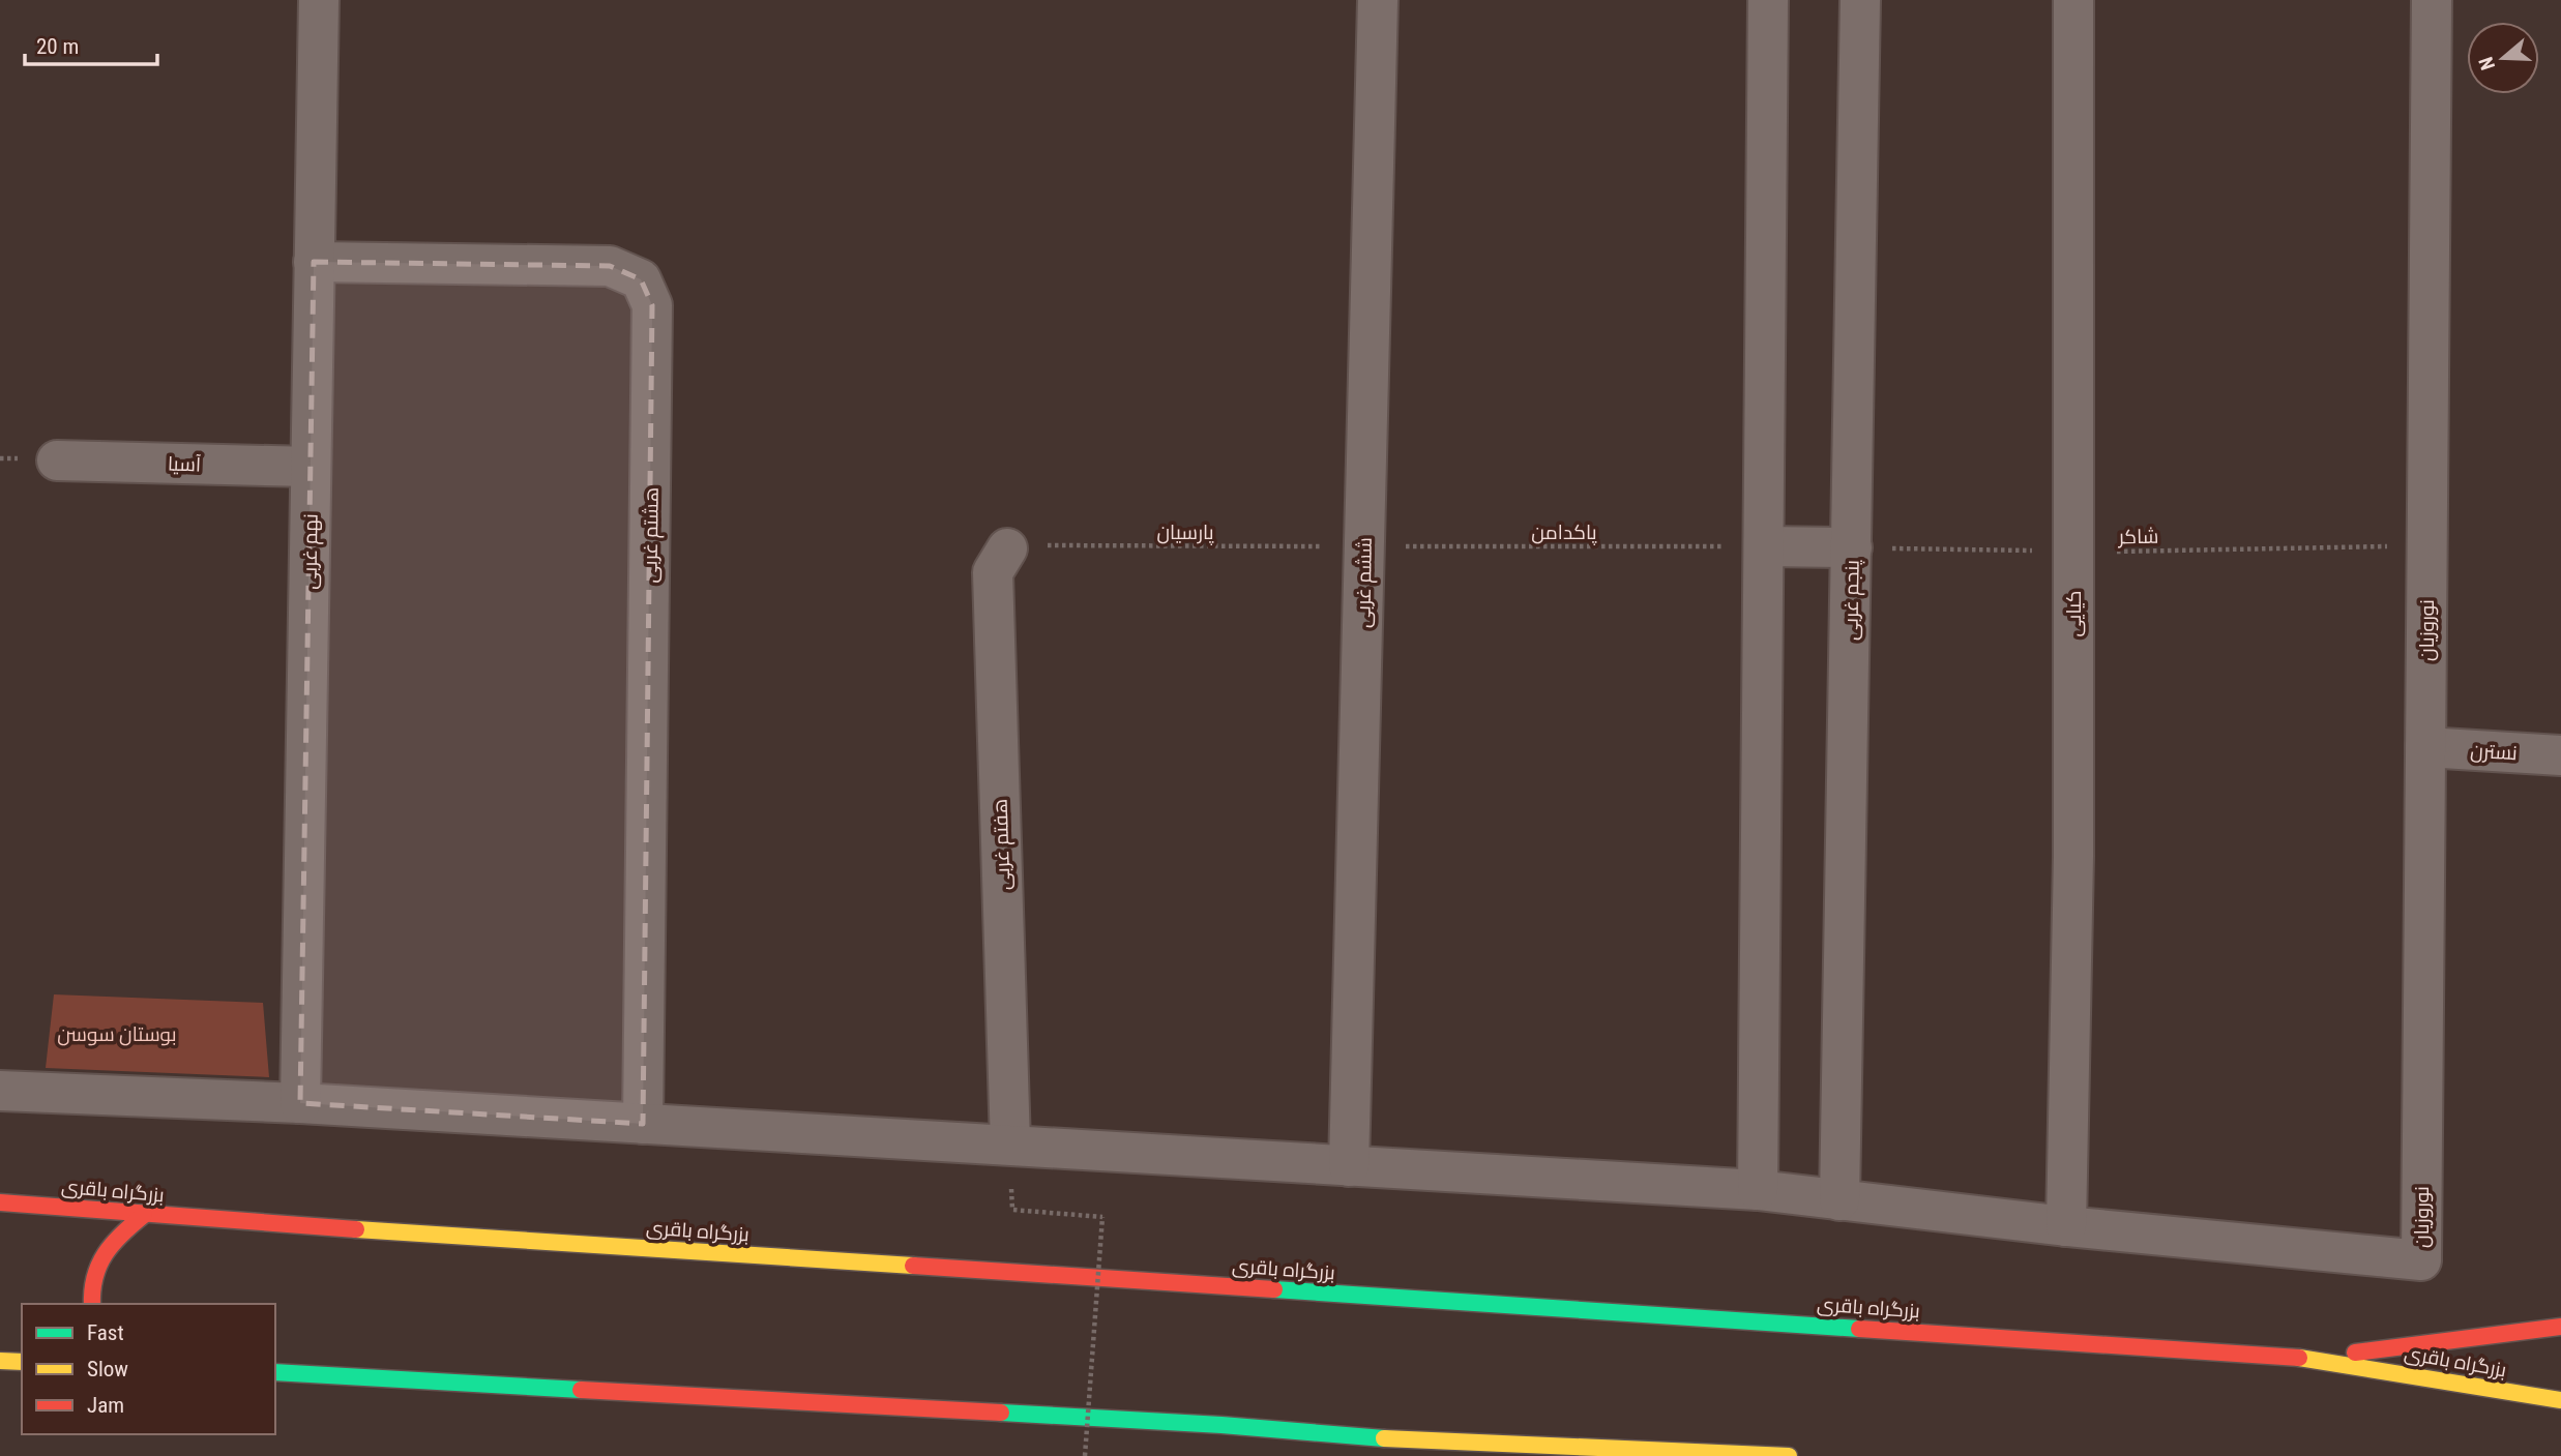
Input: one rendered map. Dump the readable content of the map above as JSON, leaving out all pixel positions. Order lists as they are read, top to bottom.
{
  "streets": {
    "highway": ["بزرگراه باقری"],
    "street": [
      "آسیا",
      "هشتم غربی",
      "نهم غربی",
      "ششم غربی",
      "پنجم غربی",
      "کیایی",
      "نوروزیان",
      "نسترن",
      "هفتم غربی"
    ],
    "path": ["پارسیان", "پاکدامن", "شاکر"]
  },
  "crossings": [
    ["آسیا", "نهم غربی"],
    ["پارسیان", "پاکدامن"],
    ["پارسیان", "ششم غربی"],
    ["پارسیان", "هفتم غربی"],
    ["پاکدامن", "ششم غربی"],
    ["هشتم غربی", "نهم غربی"],
    ["شاکر", "پنجم غربی"],
    ["شاکر", "کیایی"],
    ["شاکر", "نوروزیان"],
    ["کیایی", "نوروزیان"],
    ["نوروزیان", "نسترن"]
  ],
  "parks": ["بوستان سوسن"],
  "legend": ["Fast", "Slow", "Jam"],
  "scale_bar": "20 m",
  "north": "left"
}
